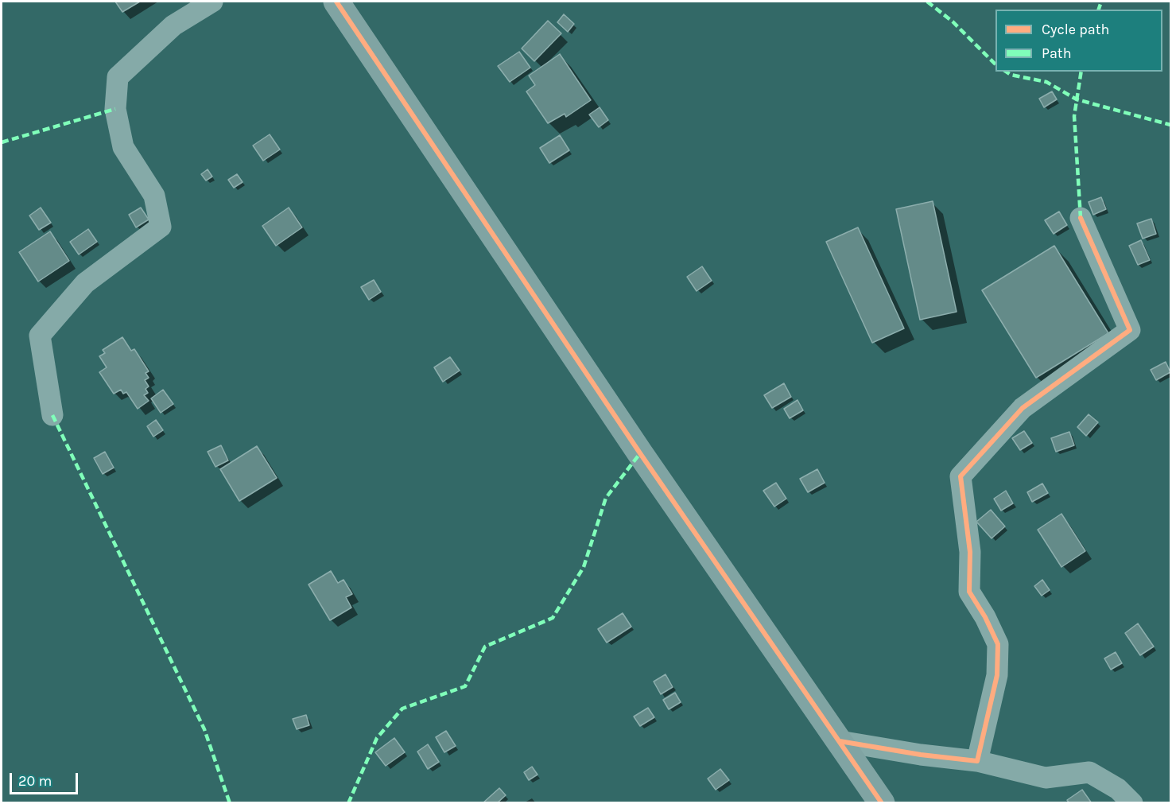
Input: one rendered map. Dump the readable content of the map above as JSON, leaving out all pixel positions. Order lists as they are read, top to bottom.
{
  "legend": ["Cycle path", "Path"],
  "scale_bar": "20 m"
}
